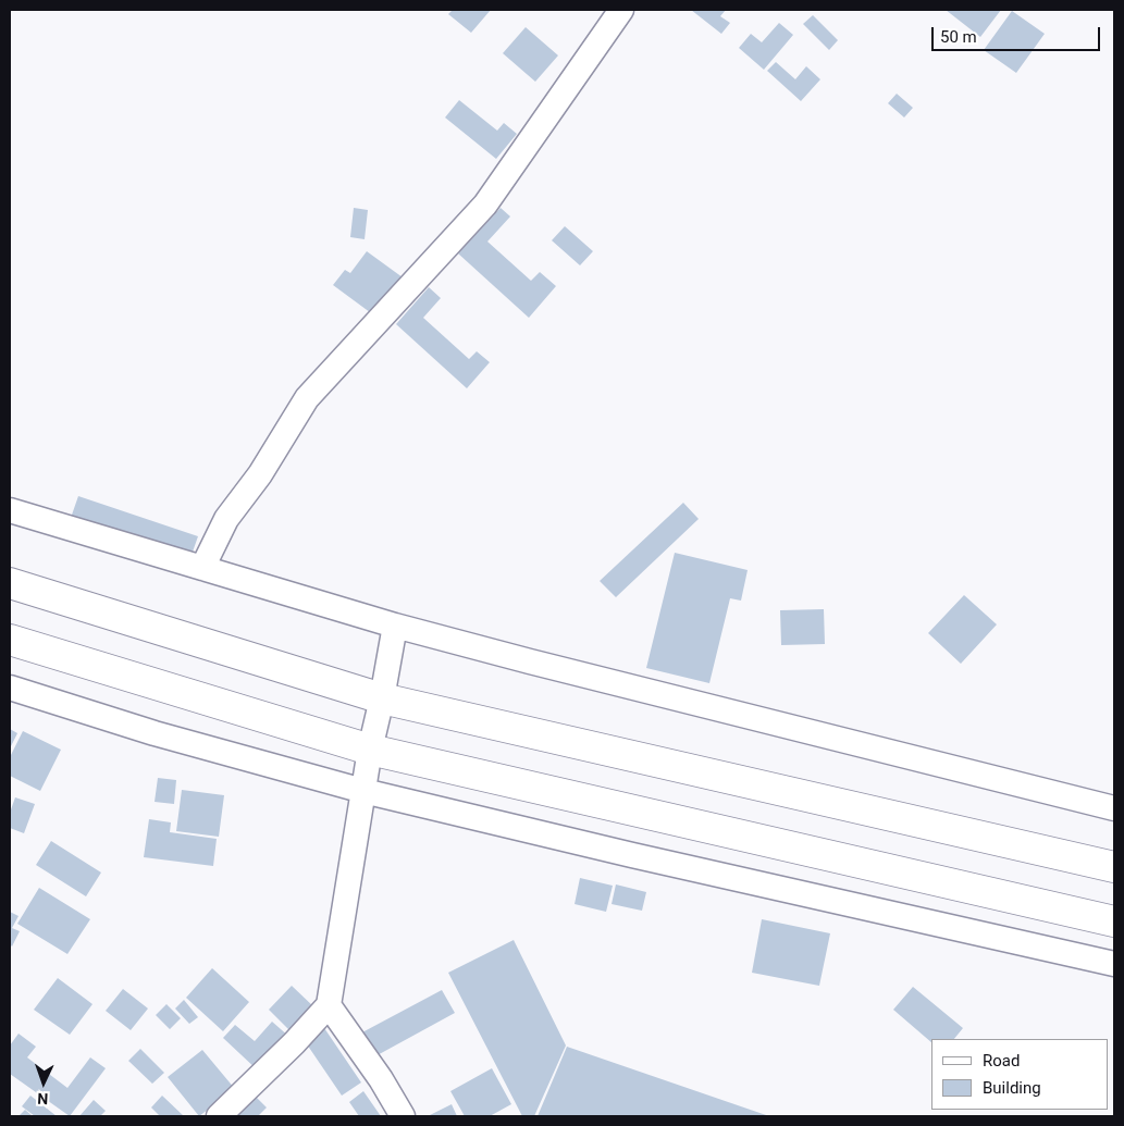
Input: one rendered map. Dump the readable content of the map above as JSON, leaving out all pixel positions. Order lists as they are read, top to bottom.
{
  "legend": ["Road", "Building"],
  "scale_bar": "50 m",
  "north": "bottom"
}
